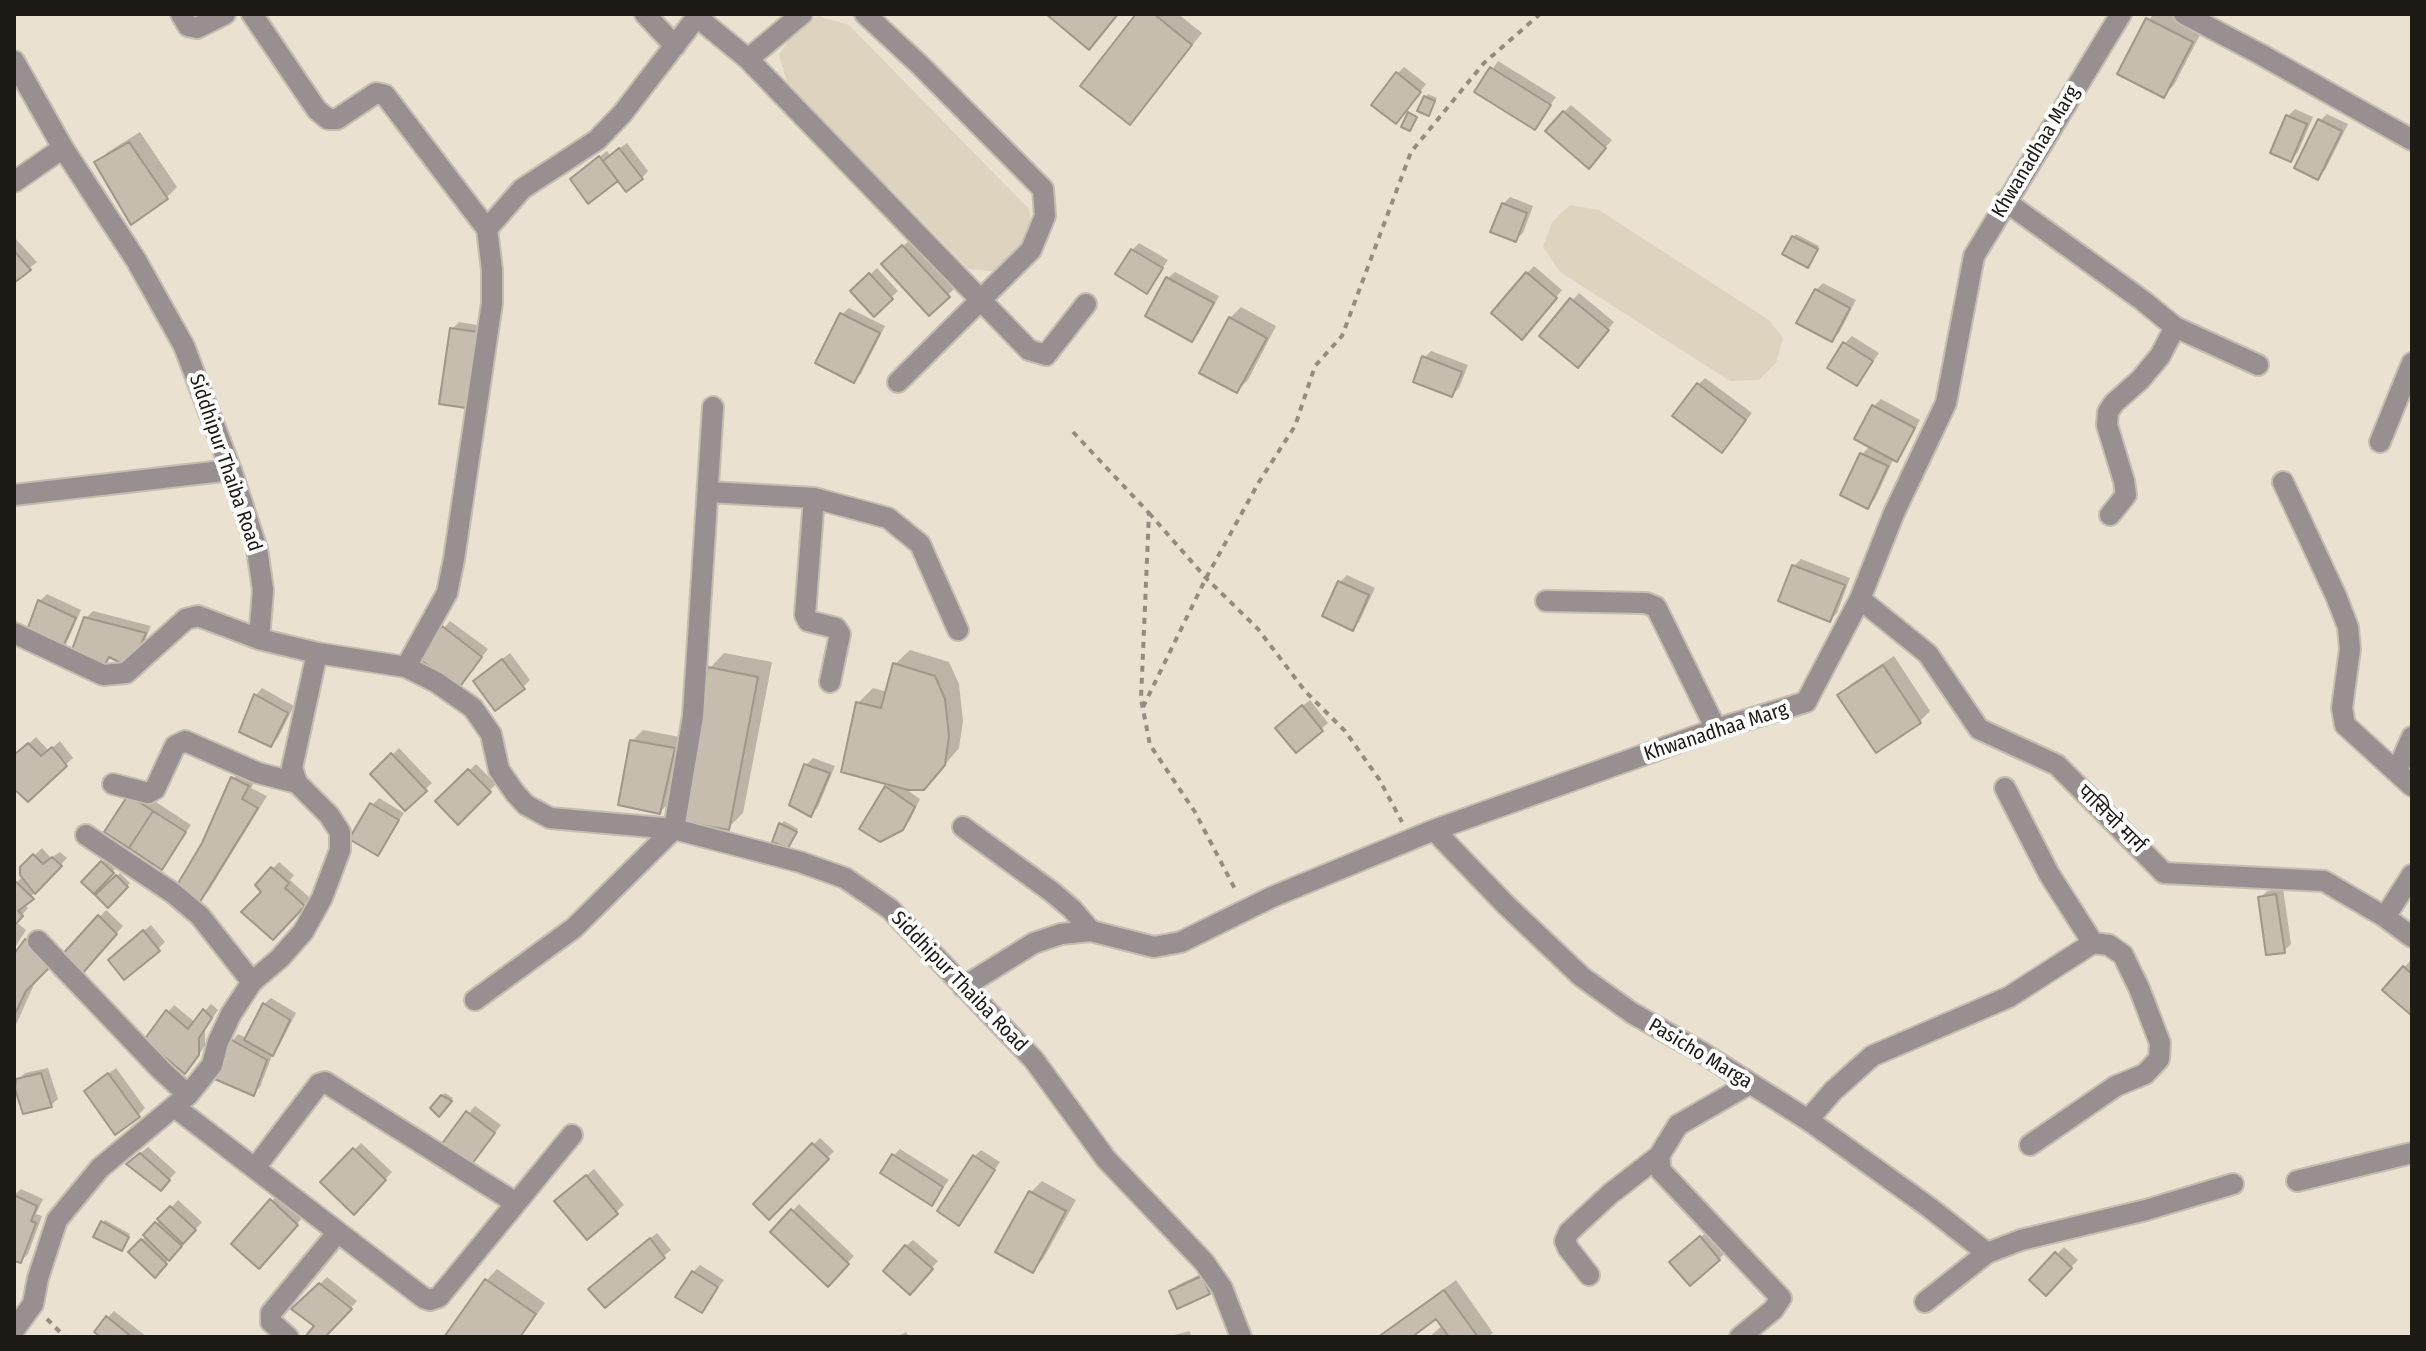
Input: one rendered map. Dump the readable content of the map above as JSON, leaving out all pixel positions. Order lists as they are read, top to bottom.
{
  "streets": {
    "street": [
      "Khwanadhaa Marg",
      "Siddhipur Thaiba Road",
      "पासिचो मार्ग",
      "Pasicho Marga"
    ]
  },
  "crossings": [
    ["Khwanadhaa Marg", "Siddhipur Thaiba Road"],
    ["Khwanadhaa Marg", "पासिचो मार्ग"],
    ["Khwanadhaa Marg", "Pasicho Marga"]
  ]
}
